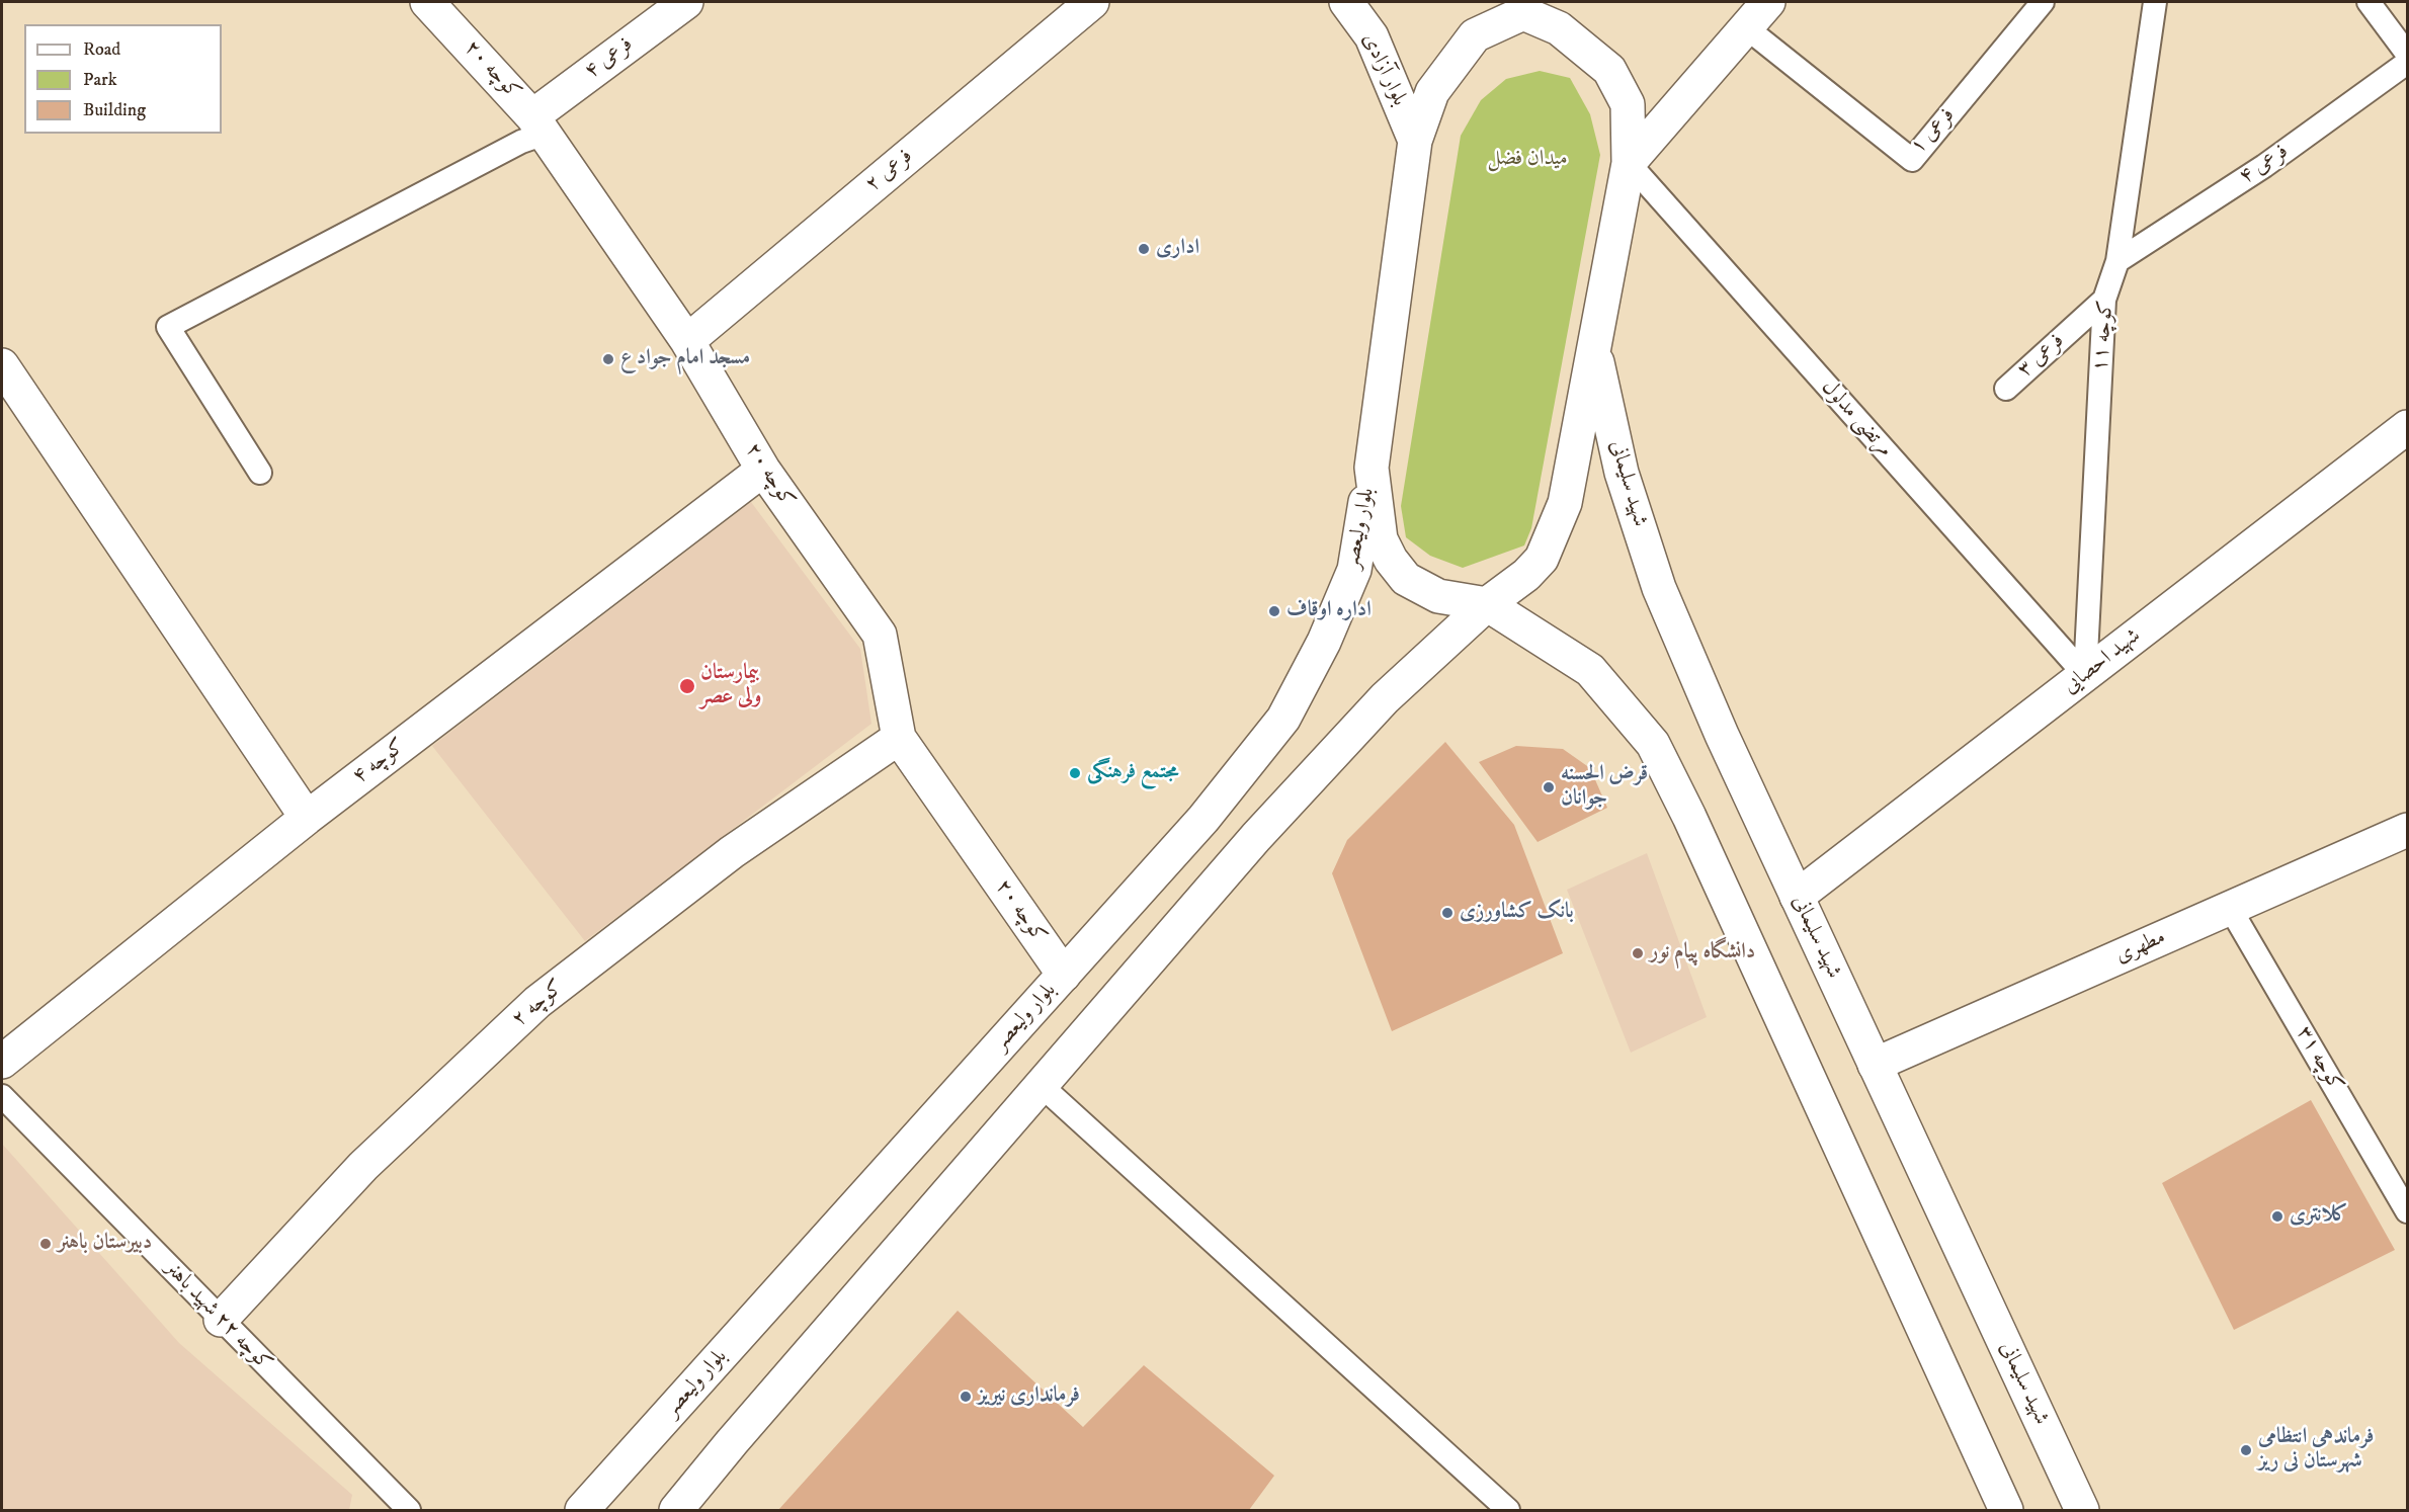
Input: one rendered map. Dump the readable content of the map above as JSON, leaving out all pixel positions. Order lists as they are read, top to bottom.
{
  "streets": {
    "main road": [
      "فرعی ۴",
      "بلوار آزادی",
      "کوچه ۲۰",
      "فرعی ۲",
      "شهید سلیمانی",
      "بلوار ولیعصر",
      "شهید احصایی",
      "کوچه ۴",
      "مطهری",
      "کوچه ۲"
    ],
    "lane": [
      "فرعی ۱",
      "کوچه ۱۱",
      "فرعی ۳",
      "مرتضی مدلول",
      "کوچه ۳۱",
      "کوچه ۲۲ شهید باهنر"
    ]
  },
  "crossings": [
    ["فرعی ۴", "کوچه ۲۰"],
    ["فرعی ۴", "کوچه ۱۱"],
    ["کوچه ۲۰", "فرعی ۲"],
    ["کوچه ۲۰", "بلوار ولیعصر"],
    ["کوچه ۲۰", "کوچه ۴"],
    ["کوچه ۲۰", "کوچه ۲"],
    ["کوچه ۱۱", "فرعی ۳"],
    ["کوچه ۱۱", "مرتضی مدلول"],
    ["کوچه ۱۱", "شهید احصایی"],
    ["مرتضی مدلول", "شهید احصایی"],
    ["شهید سلیمانی", "شهید احصایی"],
    ["شهید سلیمانی", "مطهری"],
    ["مطهری", "کوچه ۳۱"],
    ["کوچه ۲", "کوچه ۲۲ شهید باهنر"]
  ],
  "parks": ["میدان فضل"],
  "places": [
    "اداری",
    "مسجد امام جواد ع",
    "اداره اوقاف",
    "بیمارستان ولی عصر",
    "مجتمع فرهنگی",
    "قرض الحسنه جوانان",
    "بانک کشاورزی",
    "دانشگاه پیام نور",
    "کلانتری",
    "دبیرستان باهنر",
    "فرمانداری نیریز",
    "فرماندهی انتظامی شهرستان نی ریز"
  ],
  "legend": ["Road", "Park", "Building"]
}
